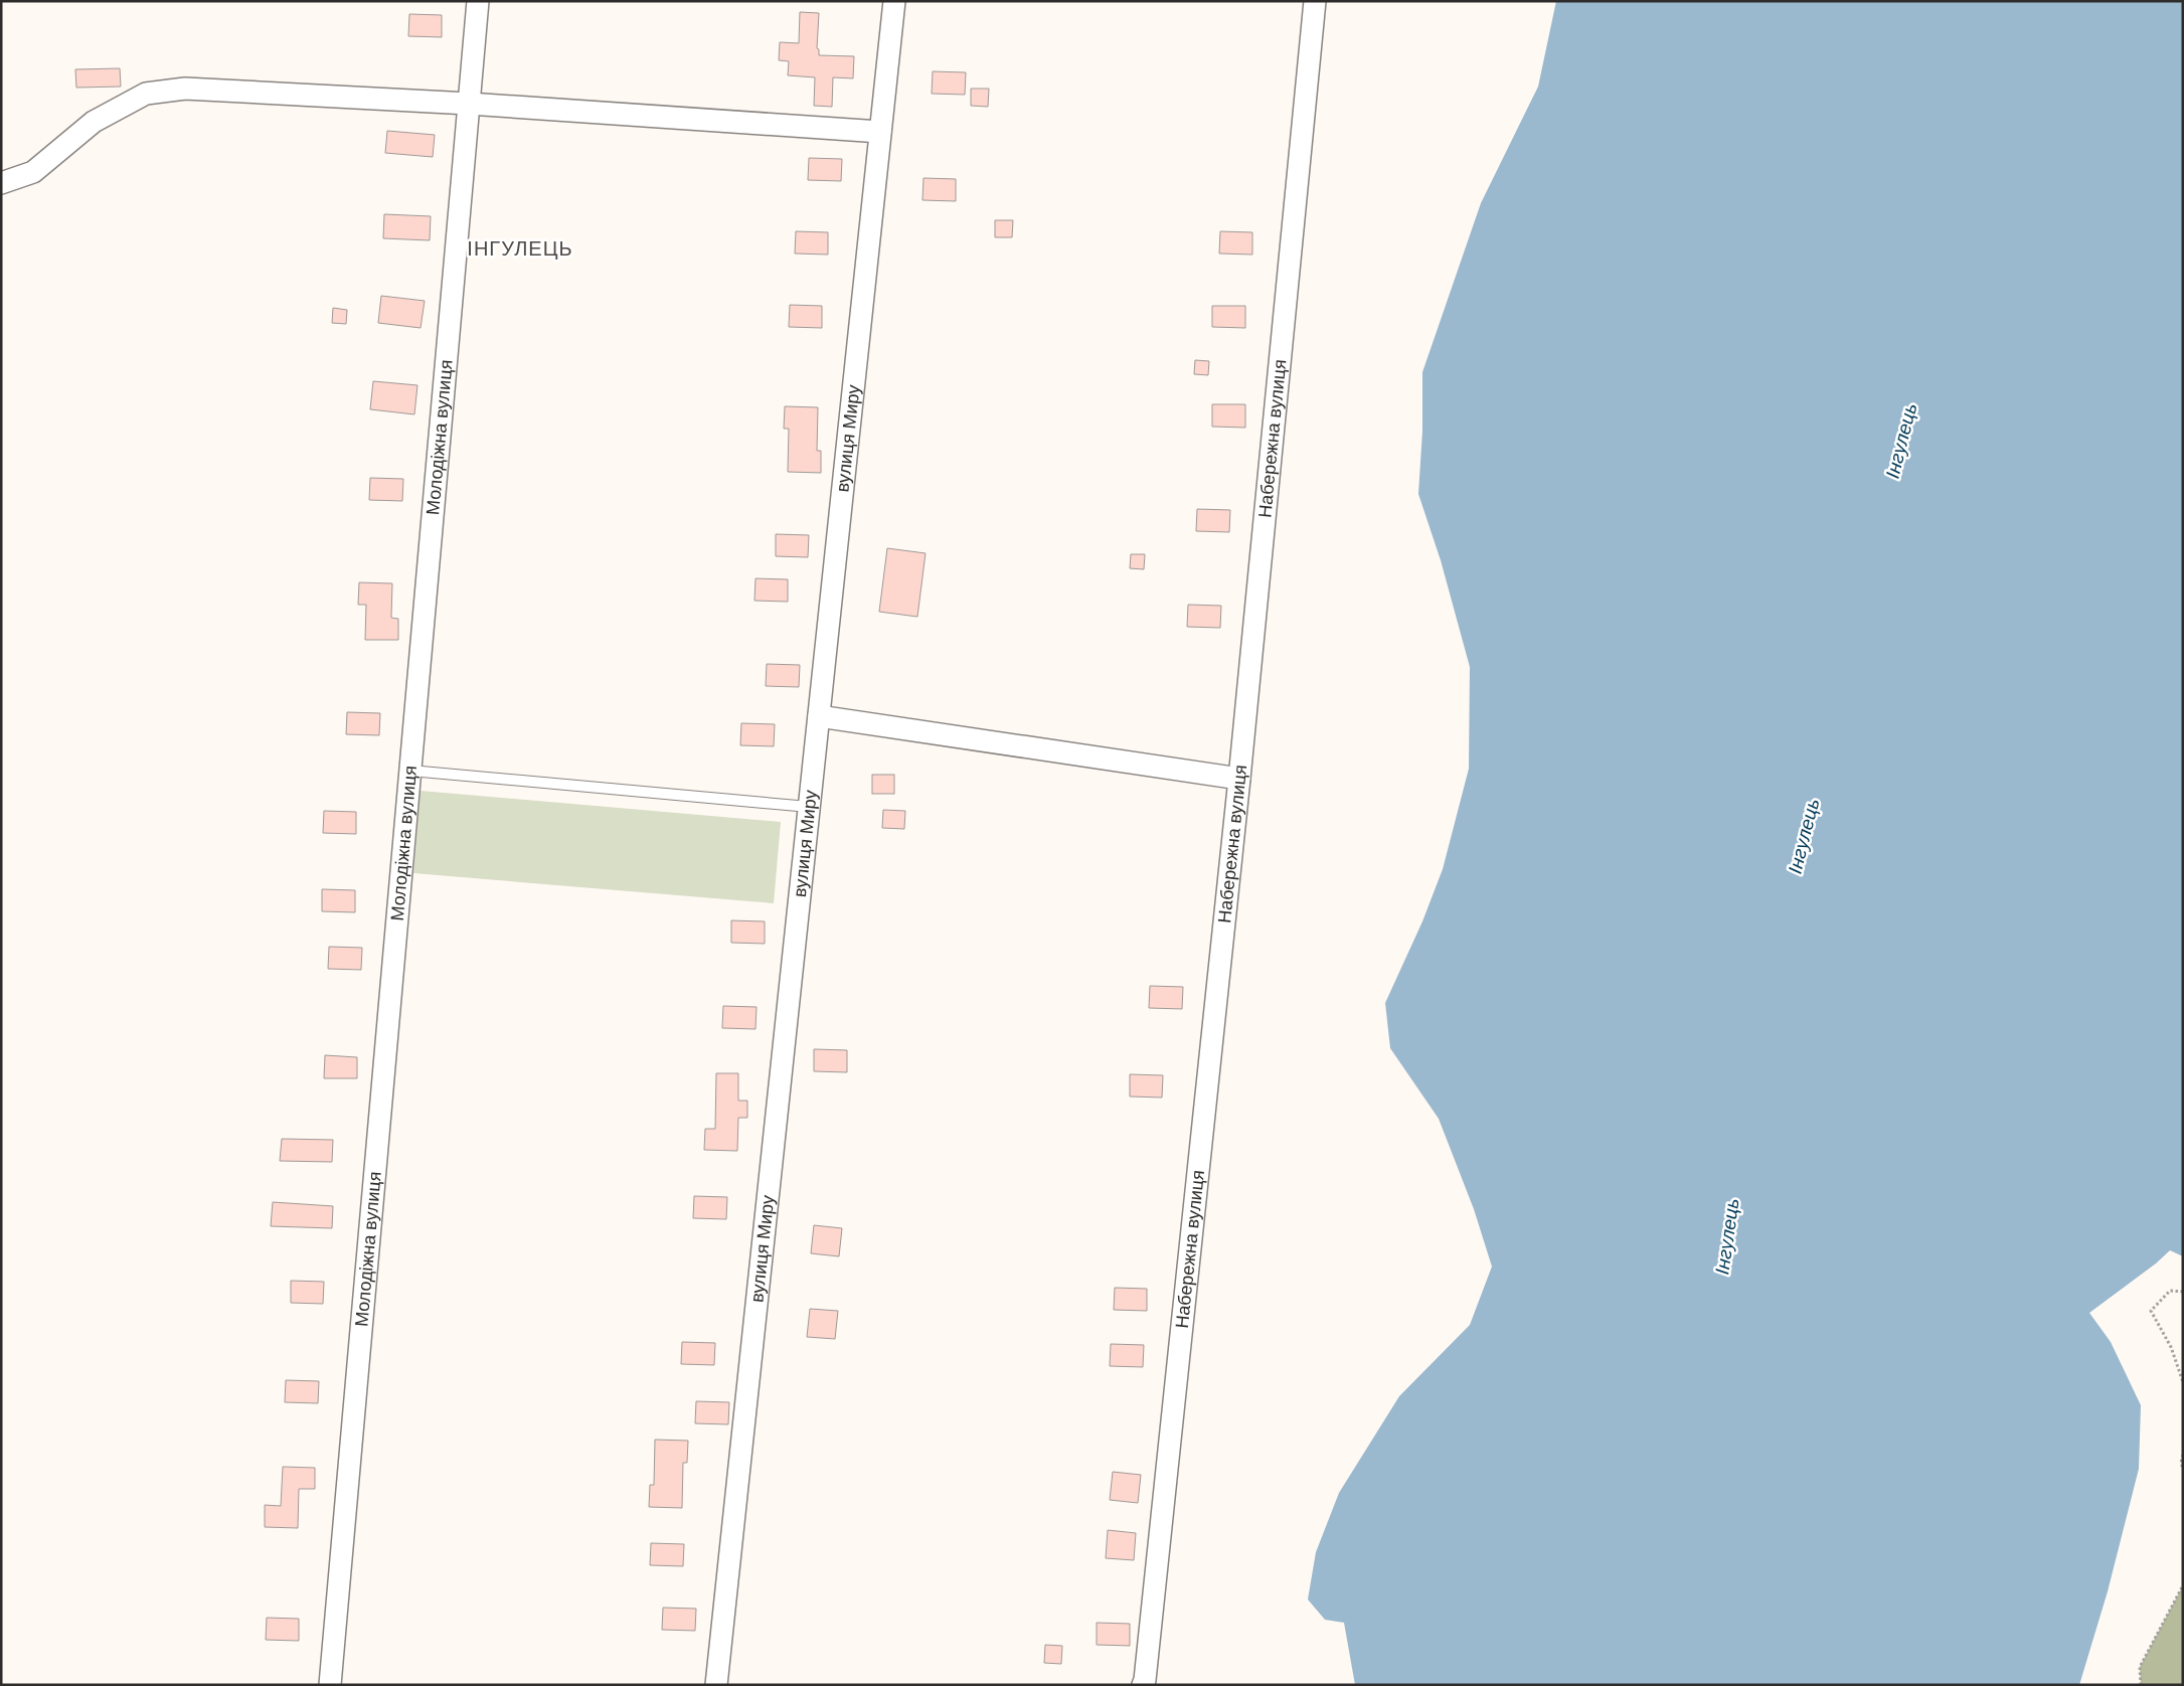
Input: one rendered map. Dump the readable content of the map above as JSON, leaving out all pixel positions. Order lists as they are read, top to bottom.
{
  "streets": {
    "street": ["Молодіжна вулиця", "вулиця Миру", "Набережна вулиця"]
  },
  "districts": ["ІНГУЛЕЦЬ"],
  "water": ["Інгулець"]
}
